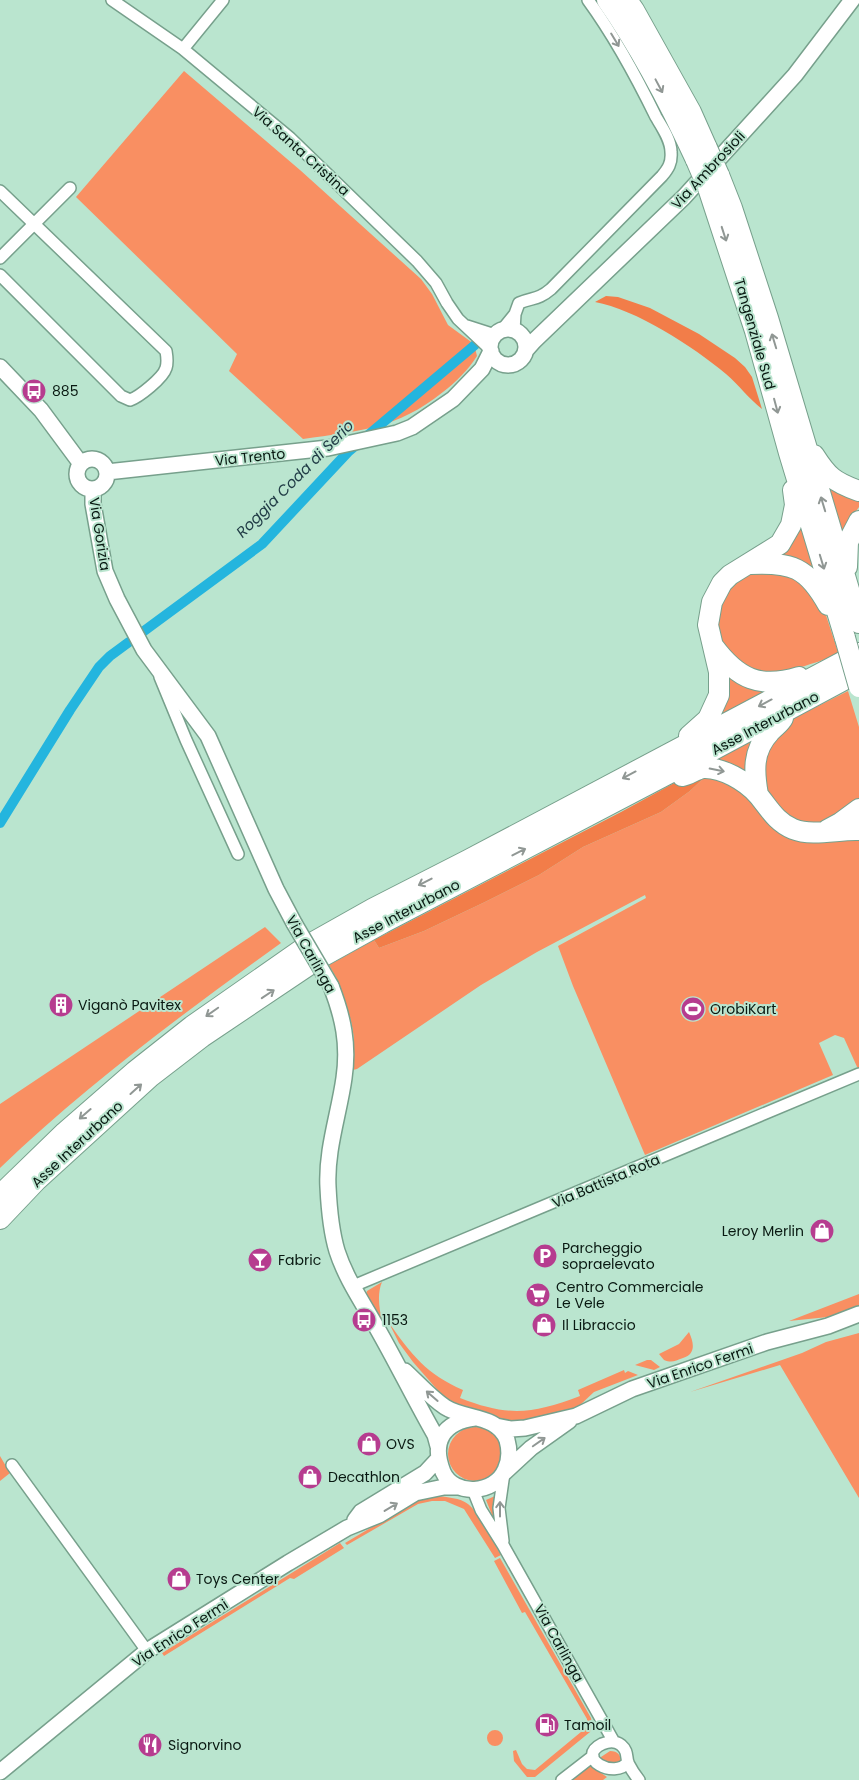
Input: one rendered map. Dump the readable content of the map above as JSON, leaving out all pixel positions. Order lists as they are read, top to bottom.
{
  "streets": {
    "highway": ["Tangenziale Sud", "Asse Interurbano"],
    "street": [
      "Via Santa Cristina",
      "Via Ambrosioli",
      "Via Trento",
      "Via Gorizia",
      "Via Carlinga",
      "Via Battista Rota",
      "Via Enrico Fermi"
    ]
  },
  "crossings": [
    ["Via Santa Cristina", "Via Ambrosioli"],
    ["Via Santa Cristina", "Via Trento"],
    ["Via Ambrosioli", "Via Trento"],
    ["Via Trento", "Via Gorizia"],
    ["Via Gorizia", "Via Carlinga"],
    ["Via Carlinga", "Via Battista Rota"],
    ["Via Carlinga", "Via Enrico Fermi"]
  ],
  "water": ["Roggia Coda di Serio"],
  "places": {
    "bus stop": ["885", "1153"],
    "building": ["Viganò Pavitex"],
    "sports": ["OrobiKart"],
    "shop": [
      "Leroy Merlin",
      "Il Libraccio",
      "OVS",
      "Decathlon",
      "Toys Center"
    ],
    "parking": ["Parcheggio sopraelevato"],
    "bar": ["Fabric"],
    "supermarket": ["Centro Commerciale Le Vele"],
    "fuel station": ["Tamoil"],
    "restaurant": ["Signorvino"]
  }
}
